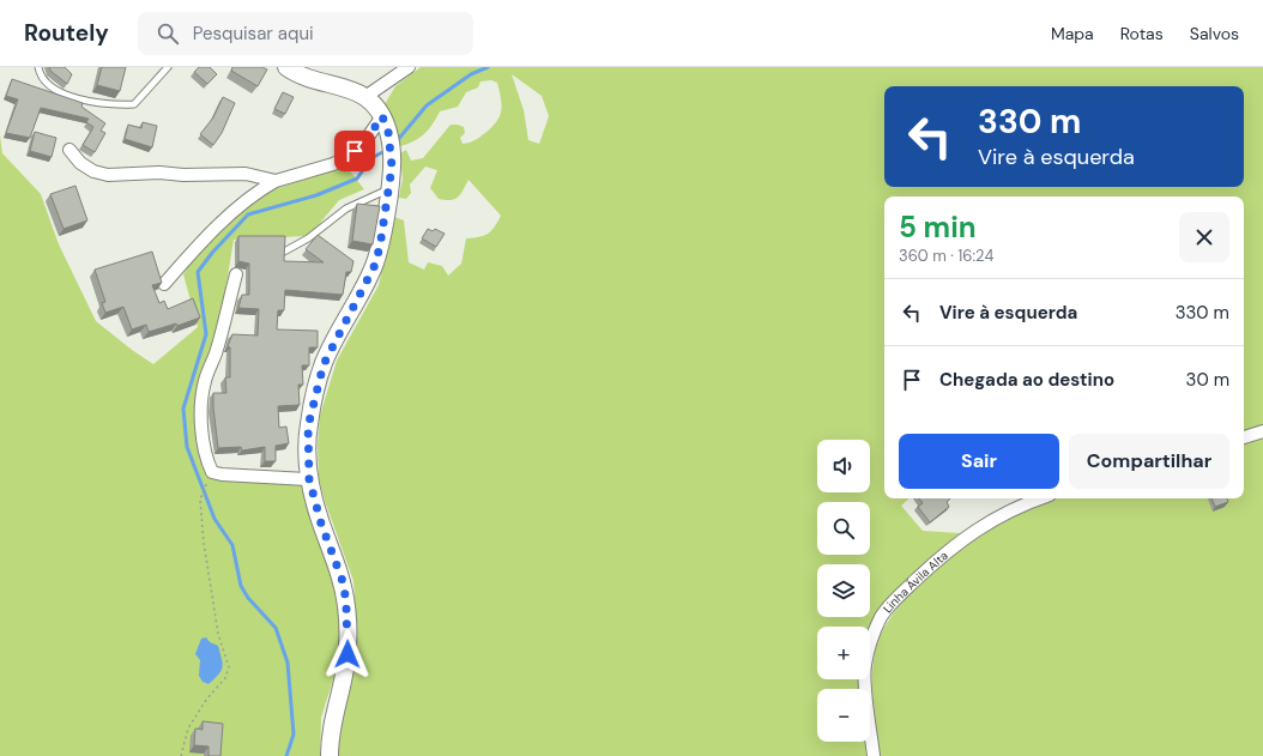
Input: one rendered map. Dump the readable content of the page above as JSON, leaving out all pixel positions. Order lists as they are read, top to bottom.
{
  "streets": {
    "street": ["Linha Ávila Alta"]
  },
  "page": {
    "header": "Routely",
    "search": "Pesquisar aqui",
    "nav": ["Mapa", "Rotas", "Salvos"],
    "turn": ["330 m", "Vire à esquerda"],
    "heading": ["5 min", "360 m · 16:24"],
    "list": [
      {
        "name": "Vire à esquerda",
        "value": "330 m"
      },
      {
        "name": "Chegada ao destino",
        "value": "30 m"
      }
    ],
    "buttons": ["Sair", "Compartilhar"],
    "map_buttons": ["+", "−"]
  }
}
